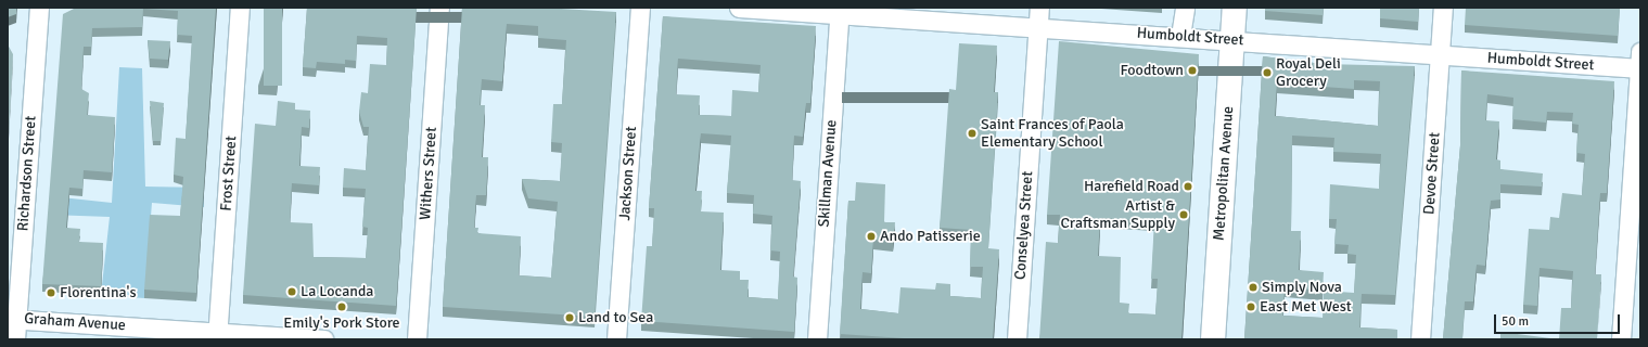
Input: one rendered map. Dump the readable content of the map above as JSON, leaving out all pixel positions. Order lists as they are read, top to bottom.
{
  "streets": {
    "main road": ["Metropolitan Avenue"],
    "street": [
      "Humboldt Street",
      "Richardson Street",
      "Frost Street",
      "Withers Street",
      "Jackson Street",
      "Skillman Avenue",
      "Devoe Street",
      "Conselyea Street",
      "Graham Avenue"
    ]
  },
  "crossings": [
    ["Humboldt Street", "Skillman Avenue"],
    ["Humboldt Street", "Metropolitan Avenue"],
    ["Humboldt Street", "Devoe Street"],
    ["Humboldt Street", "Conselyea Street"],
    ["Richardson Street", "Graham Avenue"],
    ["Frost Street", "Graham Avenue"]
  ],
  "places": [
    "Foodtown",
    "Royal Deli Grocery",
    "Saint Frances of Paola Elementary School",
    "Harefield Road",
    "Artist & Craftsman Supply",
    "Ando Patisserie",
    "Simply Nova",
    "La Locanda",
    "Florentina's",
    "Emily's Pork Store",
    "East Met West",
    "Land to Sea"
  ],
  "scale_bar": "50 m"
}
